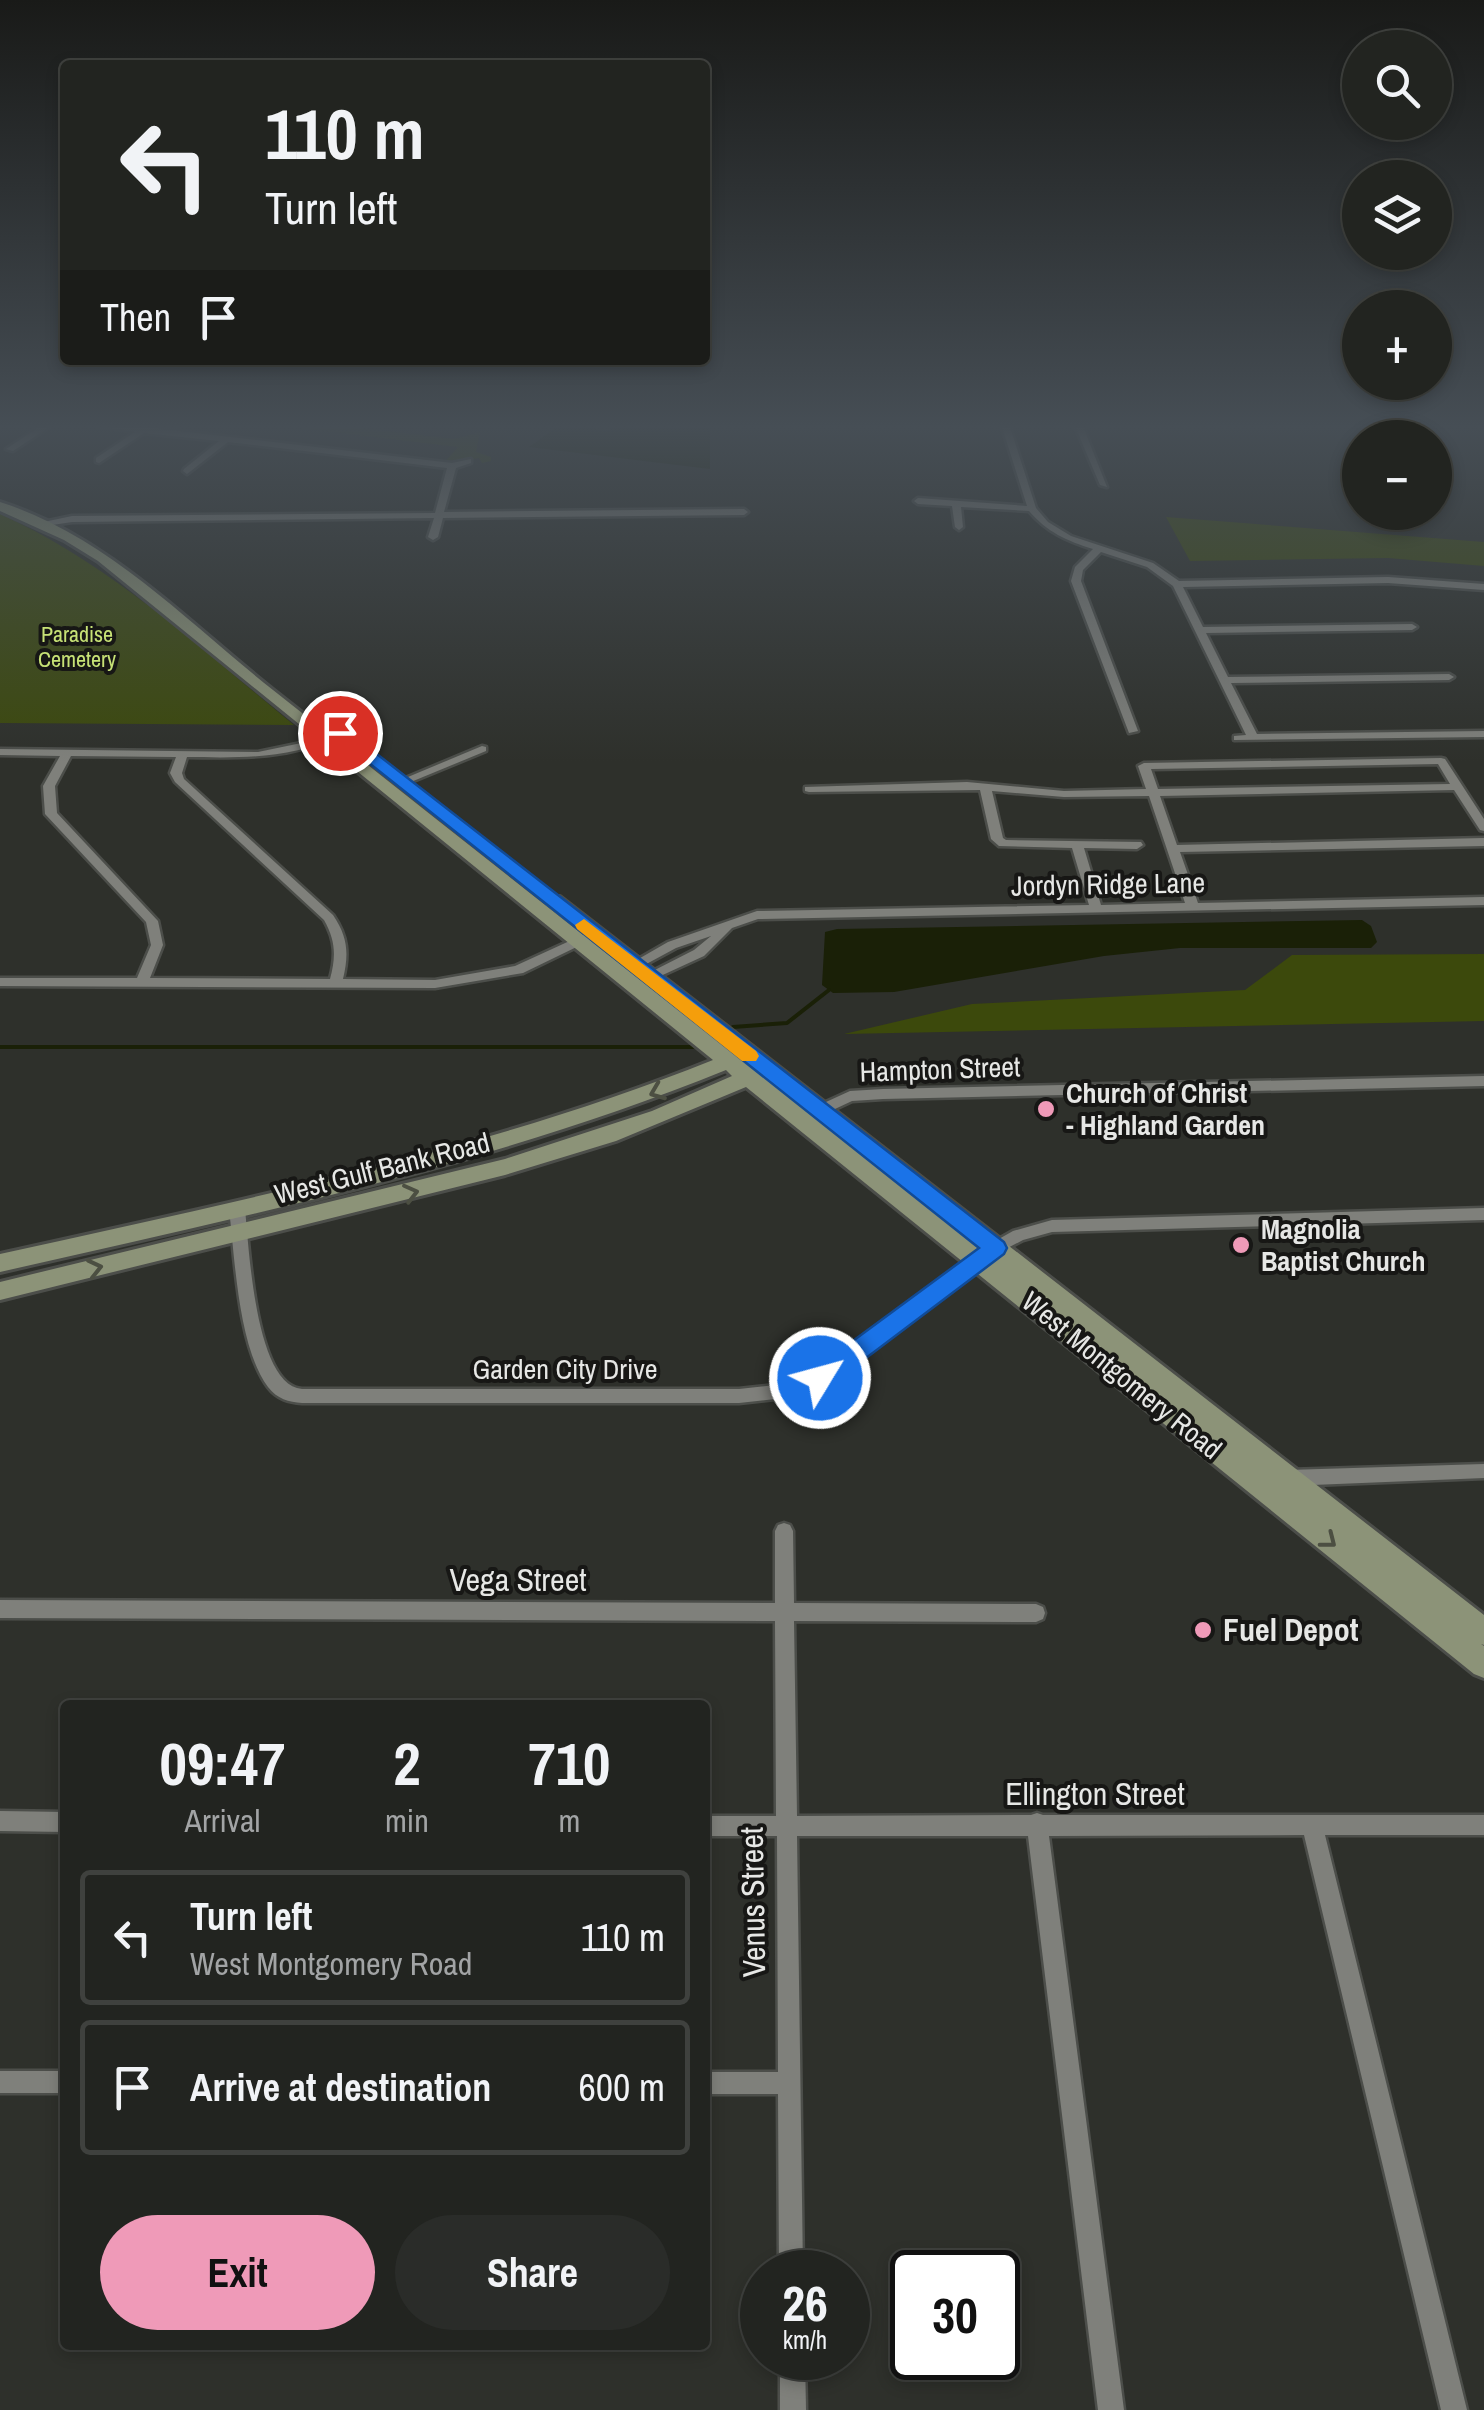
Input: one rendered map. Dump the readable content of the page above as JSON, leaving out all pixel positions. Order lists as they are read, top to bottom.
{
  "streets": {
    "main road": ["West Gulf Bank Road", "West Montgomery Road"],
    "street": [
      "Jordyn Ridge Lane",
      "Hampton Street",
      "Garden City Drive",
      "Vega Street",
      "Ellington Street",
      "Venus Street"
    ]
  },
  "crossings": [
    ["Jordyn Ridge Lane", "West Montgomery Road"],
    ["Hampton Street", "West Montgomery Road"],
    ["West Gulf Bank Road", "Garden City Drive"],
    ["West Gulf Bank Road", "West Montgomery Road"],
    ["Garden City Drive", "West Montgomery Road"],
    ["Vega Street", "Venus Street"],
    ["Ellington Street", "Venus Street"]
  ],
  "parks": ["Paradise Cemetery"],
  "places": ["Church of Christ - Highland Garden", "Magnolia Baptist Church", "Fuel Depot"],
  "page": {
    "map_buttons": ["+", "−"],
    "turn": ["110 m", "Turn left"],
    "then": "Then",
    "eta": [
      "09:47",
      "Arrival",
      "2",
      "min",
      "710",
      "m"
    ],
    "list": [
      {
        "name": "Turn left",
        "note": "West Montgomery Road",
        "value": "110 m"
      },
      {
        "name": "Arrive at destination",
        "value": "600 m"
      }
    ],
    "buttons": ["Exit", "Share"],
    "speed": "26 km/h",
    "limit": "30"
  }
}
